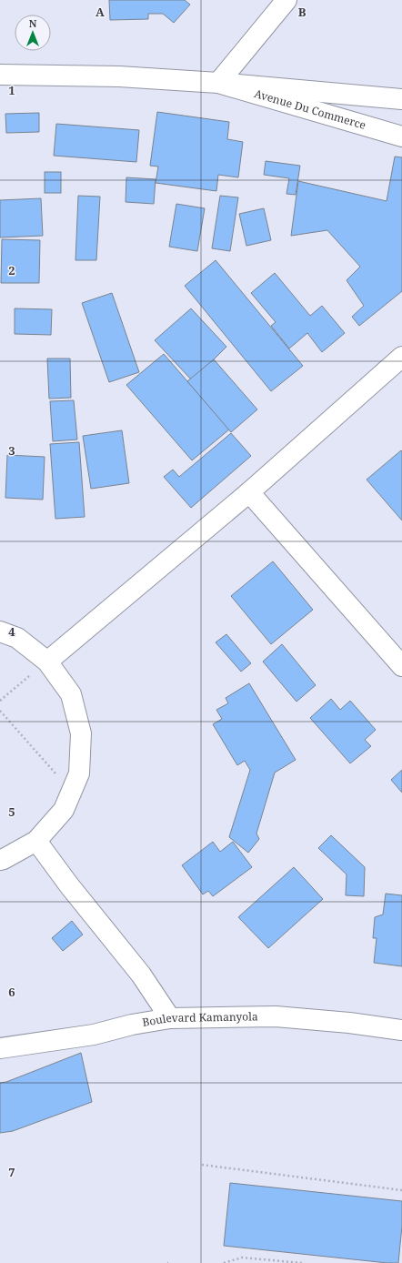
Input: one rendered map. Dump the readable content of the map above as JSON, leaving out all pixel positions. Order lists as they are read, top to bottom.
{
  "streets": {
    "street": ["Avenue Du Commerce", "Boulevard Kamanyola"]
  },
  "north": "top",
  "grid": {
    "columns": ["A", "B"],
    "rows": [
      "1",
      "2",
      "3",
      "4",
      "5",
      "6",
      "7"
    ]
  }
}
